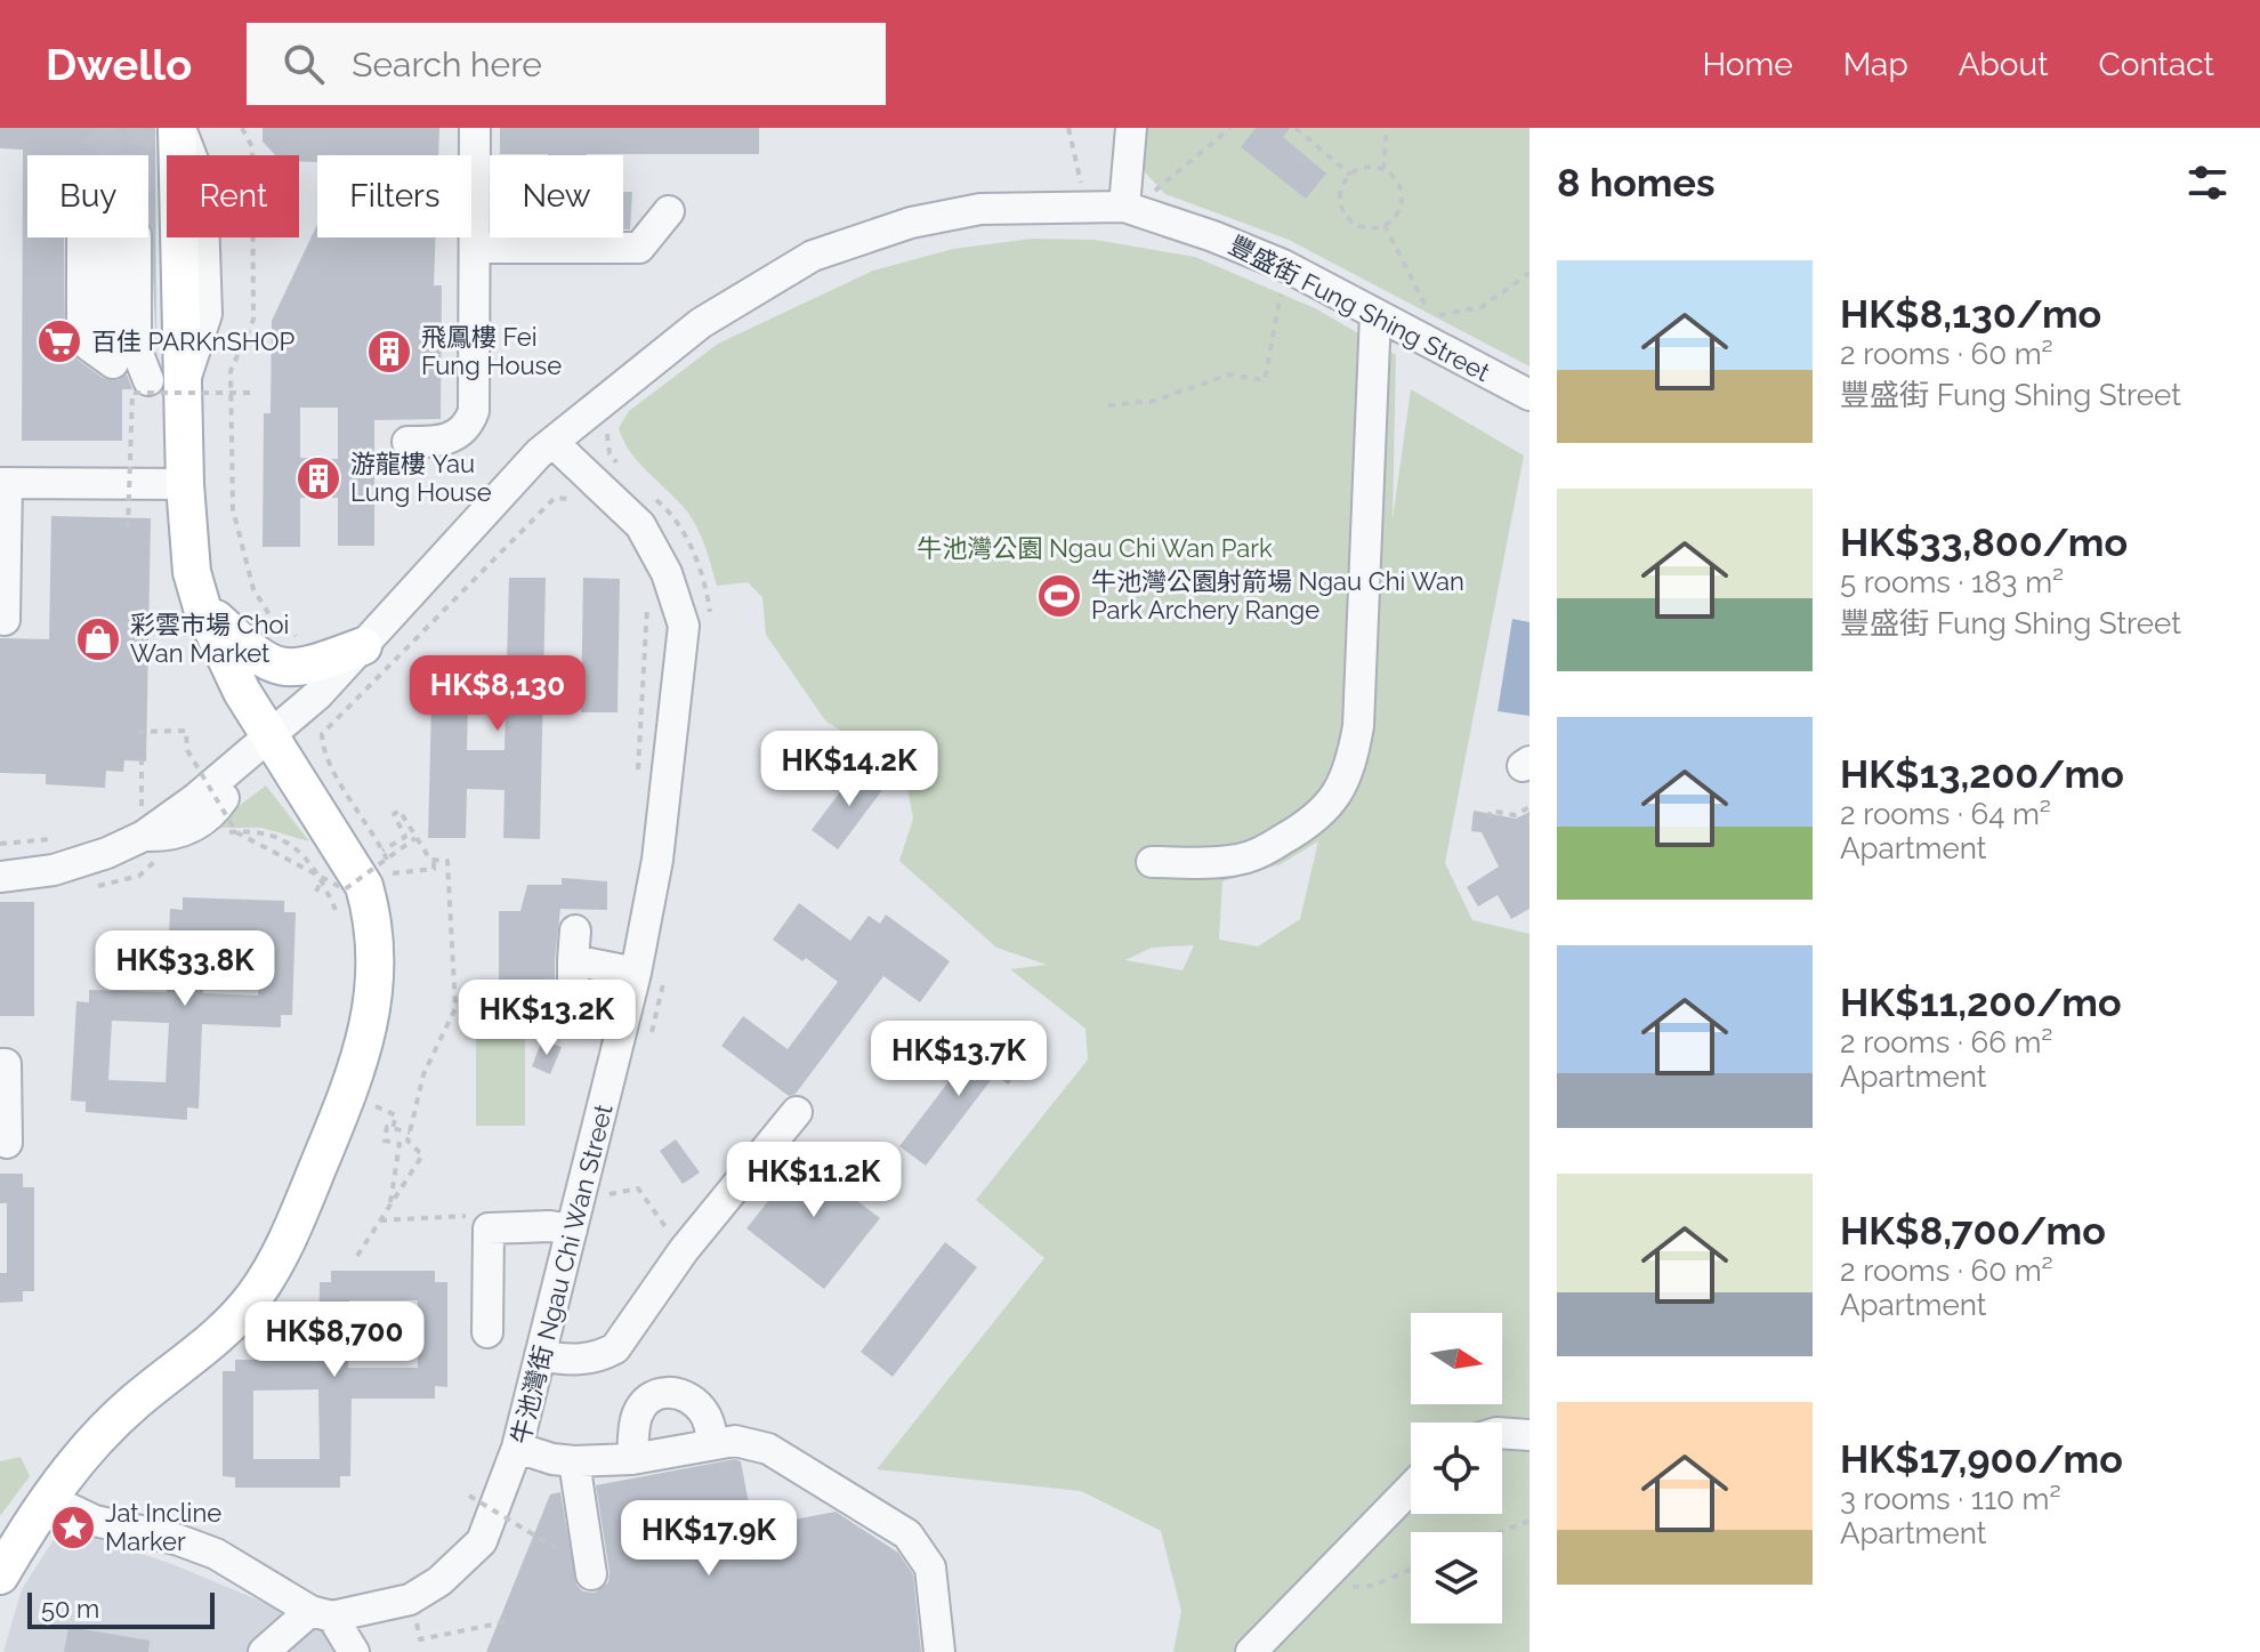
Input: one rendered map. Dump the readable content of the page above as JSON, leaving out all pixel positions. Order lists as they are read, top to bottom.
{
  "streets": {
    "street": ["豐盛街 Fung Shing Street", "牛池灣街 Ngau Chi Wan Street"]
  },
  "crossings": [
    ["豐盛街 Fung Shing Street", "牛池灣街 Ngau Chi Wan Street"]
  ],
  "parks": ["牛池灣公園 Ngau Chi Wan Park"],
  "places": {
    "supermarket": ["百佳 PARKnSHOP"],
    "building": ["飛鳳樓 Fei Fung House", "游龍樓 Yau Lung House"],
    "sports": ["牛池灣公園射箭場 Ngau Chi Wan Park Archery Range"],
    "shop": ["彩雲市場 Choi Wan Market"],
    "place": ["Jat Incline Marker"]
  },
  "scale_bar": "50 m",
  "north": "right",
  "page": {
    "header": "Dwello",
    "search": "Search here",
    "nav": [
      "Home",
      "Map",
      "About",
      "Contact"
    ],
    "heading": "8 homes",
    "chip": [
      "Buy",
      "Rent",
      "Filters",
      "New"
    ],
    "list": [
      {
        "name": "HK$8,130/mo",
        "note": "2 rooms · 60 m² · 豐盛街 Fung Shing Street"
      },
      {
        "name": "HK$33,800/mo",
        "note": "5 rooms · 183 m² · 豐盛街 Fung Shing Street"
      },
      {
        "name": "HK$13,200/mo",
        "note": "2 rooms · 64 m² · Apartment"
      },
      {
        "name": "HK$11,200/mo",
        "note": "2 rooms · 66 m² · Apartment"
      },
      {
        "name": "HK$8,700/mo",
        "note": "2 rooms · 60 m² · Apartment"
      },
      {
        "name": "HK$17,900/mo",
        "note": "3 rooms · 110 m² · Apartment"
      }
    ],
    "price": [
      "HK$8,130",
      "HK$14.2K",
      "HK$33.8K",
      "HK$13.2K",
      "HK$13.7K",
      "HK$11.2K",
      "HK$8,700",
      "HK$17.9K"
    ],
    "scale": "50 m"
  }
}
